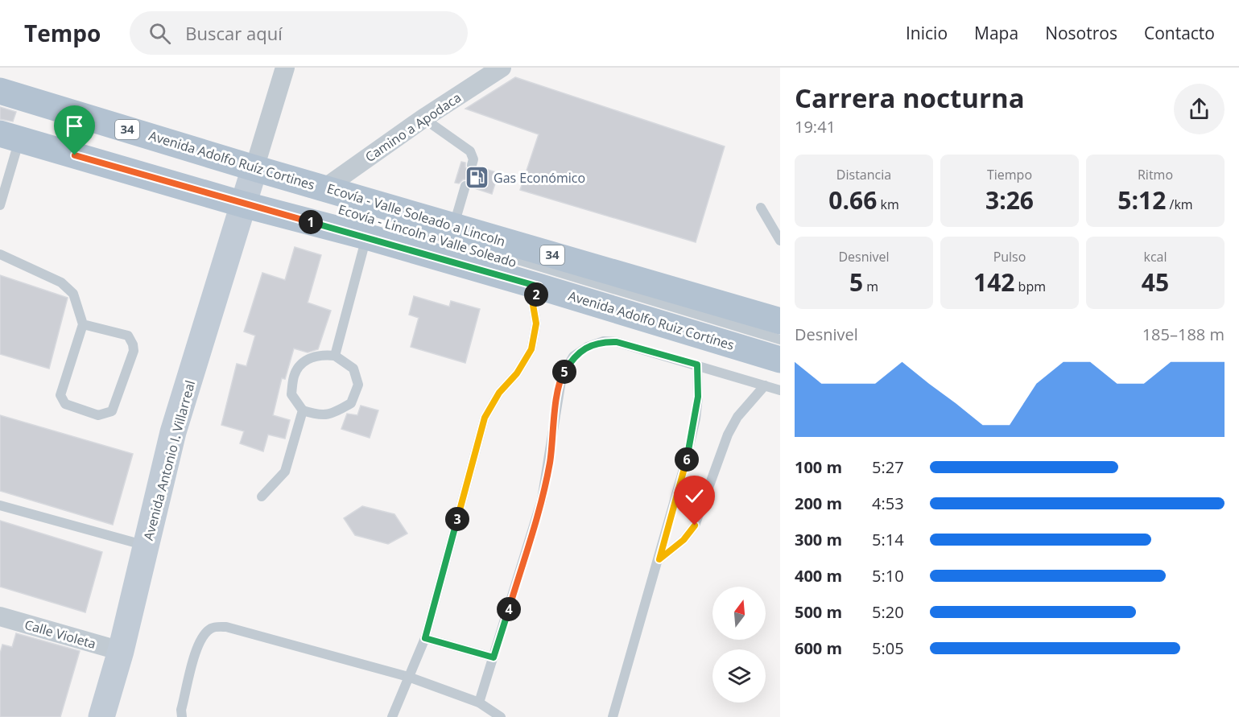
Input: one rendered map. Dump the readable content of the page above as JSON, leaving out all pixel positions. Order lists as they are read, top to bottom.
{
  "streets": {
    "main road": ["34", "Avenida Adolfo Ruíz Cortines", "Avenida Adolfo Ruiz Cortínes"],
    "street": ["Camino a Apodaca", "Avenida Antonio I. Villarreal", "Calle Violeta"],
    "lane": ["Ecovía - Valle Soleado a Lincoln", "Ecovía - Lincoln a Valle Soleado"]
  },
  "crossings": [
    ["Camino a Apodaca", "34"],
    ["Camino a Apodaca", "Avenida Adolfo Ruíz Cortines"],
    ["34", "Avenida Adolfo Ruíz Cortines"],
    ["Avenida Adolfo Ruíz Cortines", "Ecovía - Lincoln a Valle Soleado"],
    ["Avenida Adolfo Ruíz Cortines", "Avenida Adolfo Ruiz Cortínes"],
    ["Avenida Adolfo Ruíz Cortines", "Avenida Antonio I. Villarreal"],
    ["Ecovía - Lincoln a Valle Soleado", "Avenida Adolfo Ruiz Cortínes"],
    ["Ecovía - Lincoln a Valle Soleado", "Avenida Antonio I. Villarreal"],
    ["Avenida Adolfo Ruiz Cortínes", "Avenida Antonio I. Villarreal"],
    ["Avenida Antonio I. Villarreal", "Calle Violeta"]
  ],
  "places": {
    "fuel station": ["Gas Económico"]
  },
  "north": "top",
  "page": {
    "header": "Tempo",
    "search": "Buscar aquí",
    "nav": [
      "Inicio",
      "Mapa",
      "Nosotros",
      "Contacto"
    ],
    "heading": ["Carrera nocturna", "19:41"],
    "stats": [
      ["Distancia", "0.66 km"],
      ["Tiempo", "3:26"],
      ["Ritmo", "5:12 /km"],
      ["Desnivel", "5 m"],
      ["Pulso", "142 bpm"],
      ["kcal", "45"]
    ],
    "pins": [
      "1",
      "2",
      "5",
      "6",
      "3",
      "4"
    ],
    "chart": ["Desnivel", "185–188 m"],
    "list": [
      {
        "name": "100 m",
        "note": "5:27"
      },
      {
        "name": "200 m",
        "note": "4:53"
      },
      {
        "name": "300 m",
        "note": "5:14"
      },
      {
        "name": "400 m",
        "note": "5:10"
      },
      {
        "name": "500 m",
        "note": "5:20"
      },
      {
        "name": "600 m",
        "note": "5:05"
      }
    ]
  }
}
